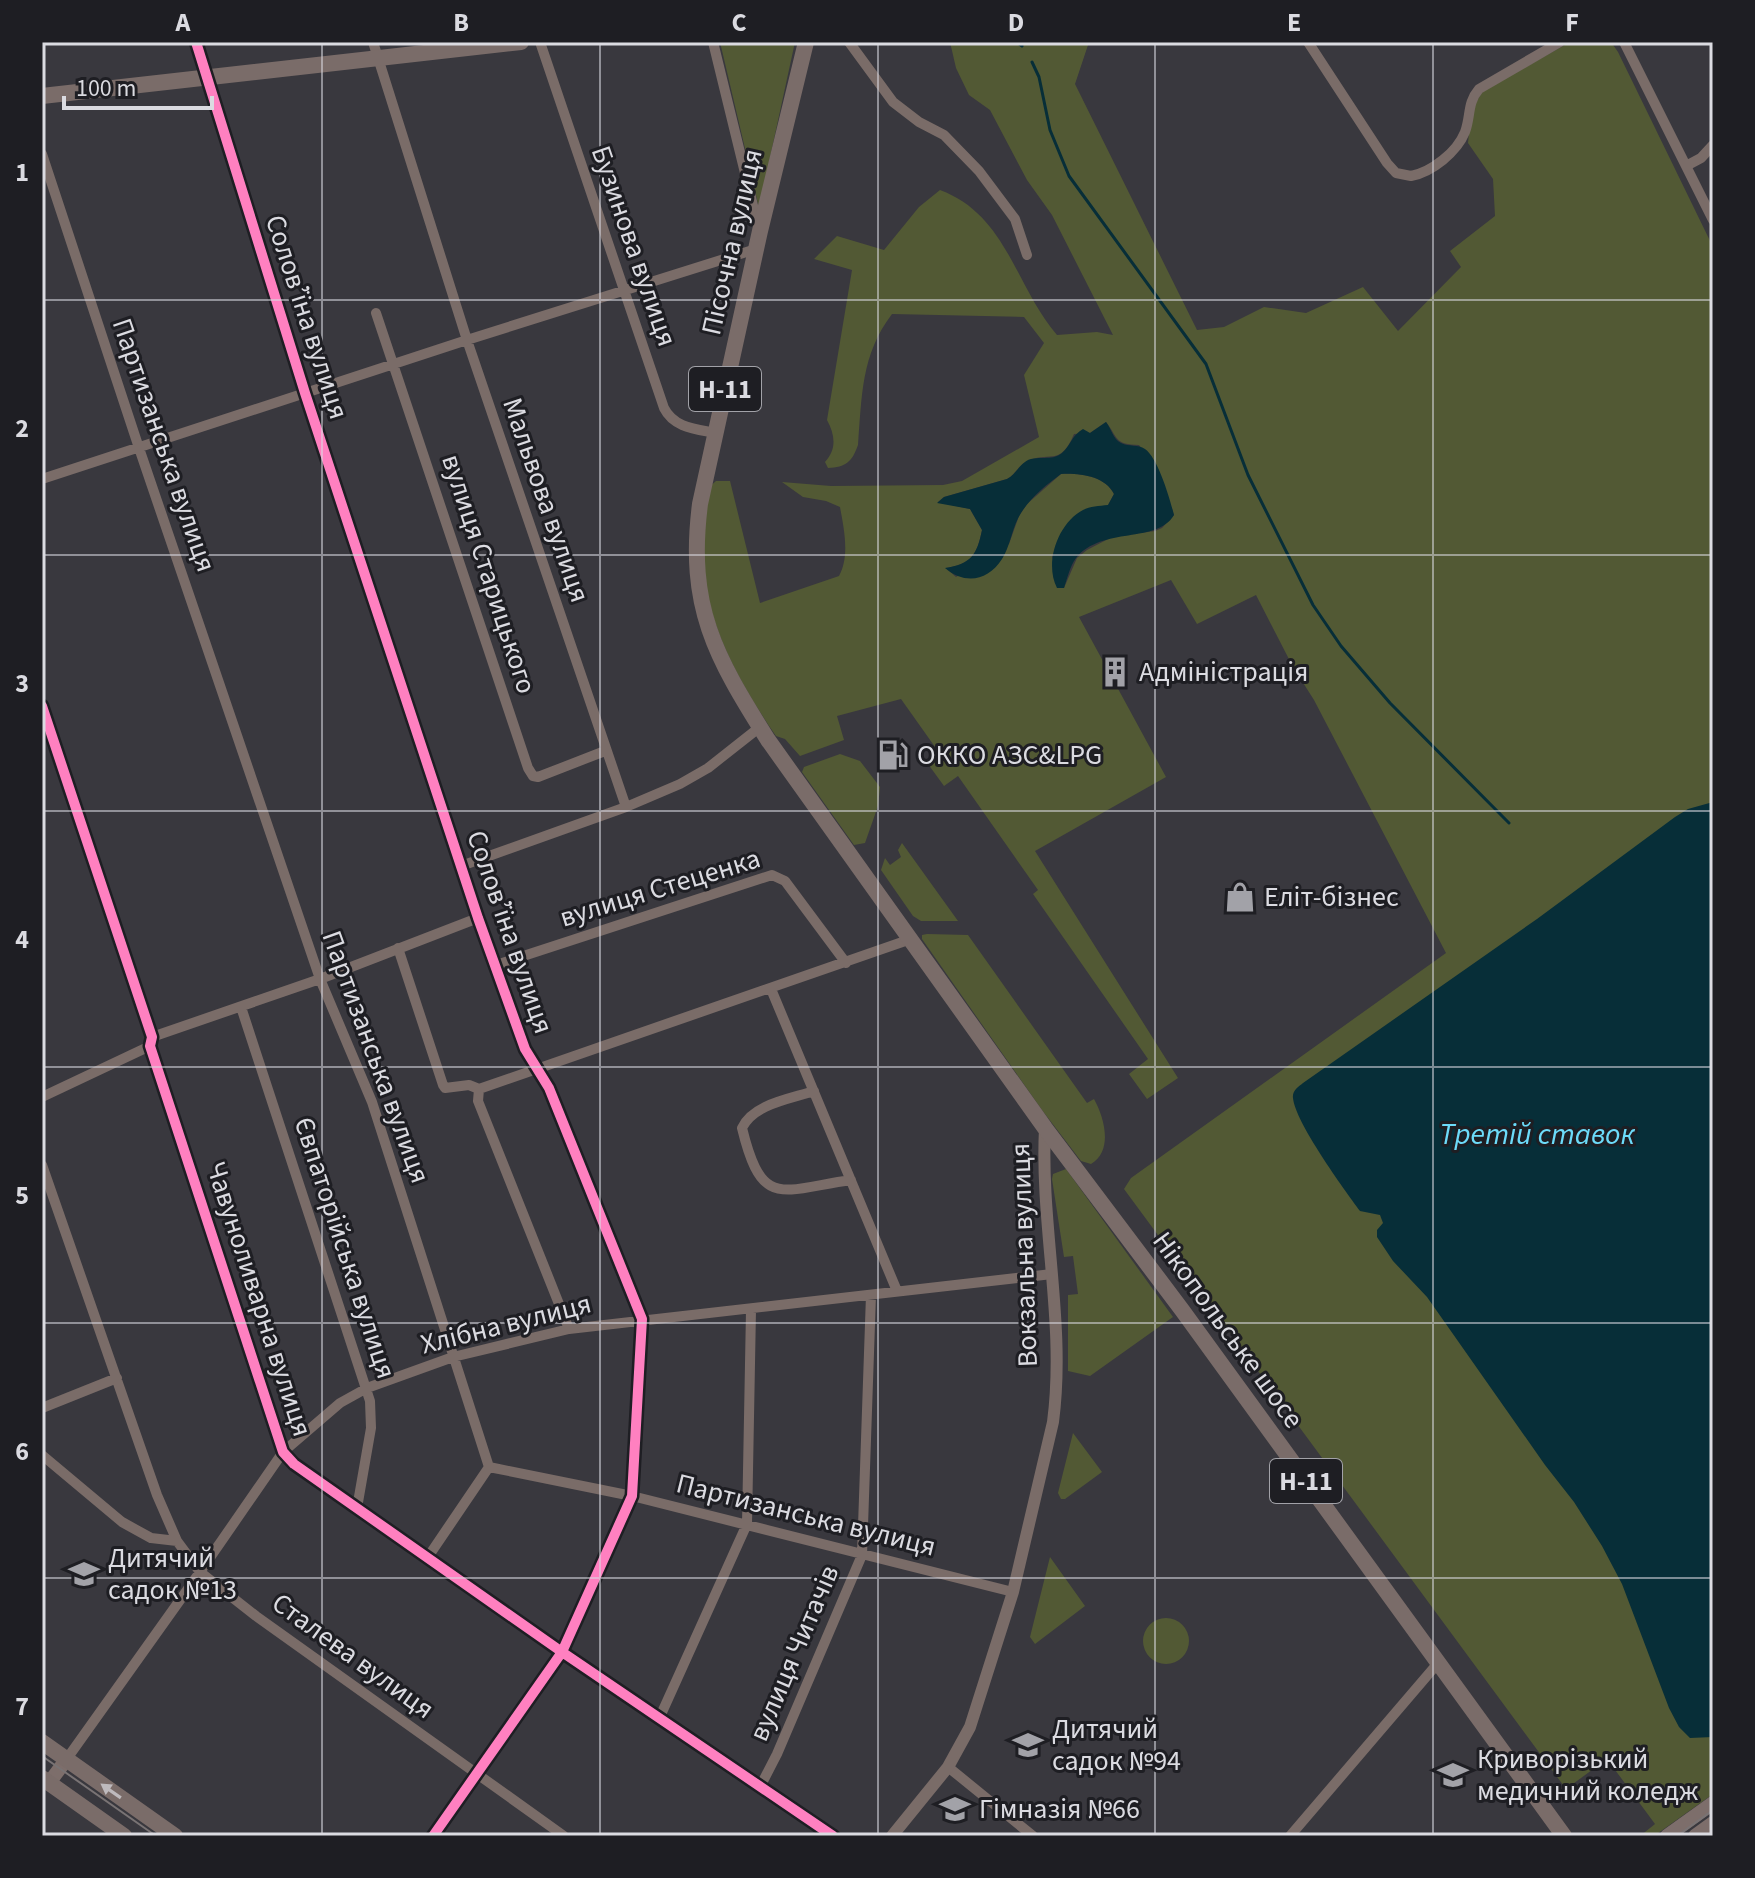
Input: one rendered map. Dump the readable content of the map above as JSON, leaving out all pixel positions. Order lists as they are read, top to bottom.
{
  "streets": {
    "main road": [
      "Пісочна вулиця",
      "Н-11",
      "Вокзальна вулиця",
      "Нікопольське шосе"
    ],
    "street": [
      "Бузинова вулиця",
      "Соловʼїна вулиця",
      "Партизанська вулиця",
      "Мальвова вулиця",
      "вулиця Старицького",
      "вулиця Стеценка",
      "Євпаторійська вулиця",
      "Чавуноливарна вулиця",
      "Хлібна вулиця",
      "вулиця Читачів",
      "Сталева вулиця"
    ]
  },
  "crossings": [
    ["Пісочна вулиця", "Бузинова вулиця"],
    ["Пісочна вулиця", "Вокзальна вулиця"],
    ["Соловʼїна вулиця", "Партизанська вулиця"],
    ["Соловʼїна вулиця", "вулиця Стеценка"],
    ["Соловʼїна вулиця", "Чавуноливарна вулиця"],
    ["Соловʼїна вулиця", "Хлібна вулиця"],
    ["Соловʼїна вулиця", "Сталева вулиця"],
    ["Партизанська вулиця", "Вокзальна вулиця"],
    ["Партизанська вулиця", "Хлібна вулиця"],
    ["Партизанська вулиця", "вулиця Читачів"],
    ["Мальвова вулиця", "вулиця Старицького"],
    ["Євпаторійська вулиця", "Чавуноливарна вулиця"],
    ["Євпаторійська вулиця", "Хлібна вулиця"],
    ["Вокзальна вулиця", "Хлібна вулиця"],
    ["Вокзальна вулиця", "Нікопольське шосе"],
    ["Чавуноливарна вулиця", "Хлібна вулиця"],
    ["Чавуноливарна вулиця", "вулиця Читачів"],
    ["Хлібна вулиця", "вулиця Читачів"],
    ["Хлібна вулиця", "Сталева вулиця"]
  ],
  "water": ["Третій ставок"],
  "places": {
    "building": ["Адміністрація"],
    "fuel station": ["ОККО АЗС&LPG"],
    "shop": ["Еліт-бізнес"],
    "school or university": [
      "Дитячий садок №13",
      "Дитячий садок №94",
      "Криворізький медичний коледж",
      "Гімназія №66"
    ]
  },
  "scale_bar": "100 m",
  "grid": {
    "columns": [
      "A",
      "B",
      "C",
      "D",
      "E",
      "F"
    ],
    "rows": [
      "1",
      "2",
      "3",
      "4",
      "5",
      "6",
      "7"
    ]
  }
}
